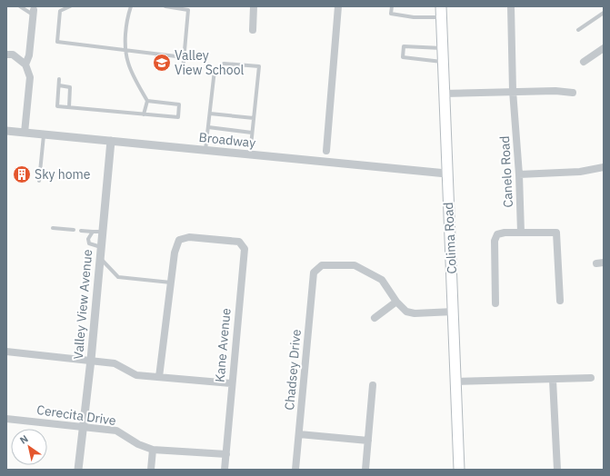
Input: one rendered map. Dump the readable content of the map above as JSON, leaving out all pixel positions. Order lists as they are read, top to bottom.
{
  "streets": {
    "main road": ["Colima Road"],
    "street": [
      "Broadway",
      "Canelo Road",
      "Valley View Avenue",
      "Kane Avenue",
      "Chadsey Drive",
      "Cerecita Drive"
    ]
  },
  "crossings": [
    ["Broadway", "Colima Road"],
    ["Broadway", "Valley View Avenue"],
    ["Valley View Avenue", "Cerecita Drive"],
    ["Kane Avenue", "Cerecita Drive"]
  ],
  "places": {
    "school or university": ["Valley View School"],
    "building": ["Sky home"]
  },
  "north": "top left"
}
